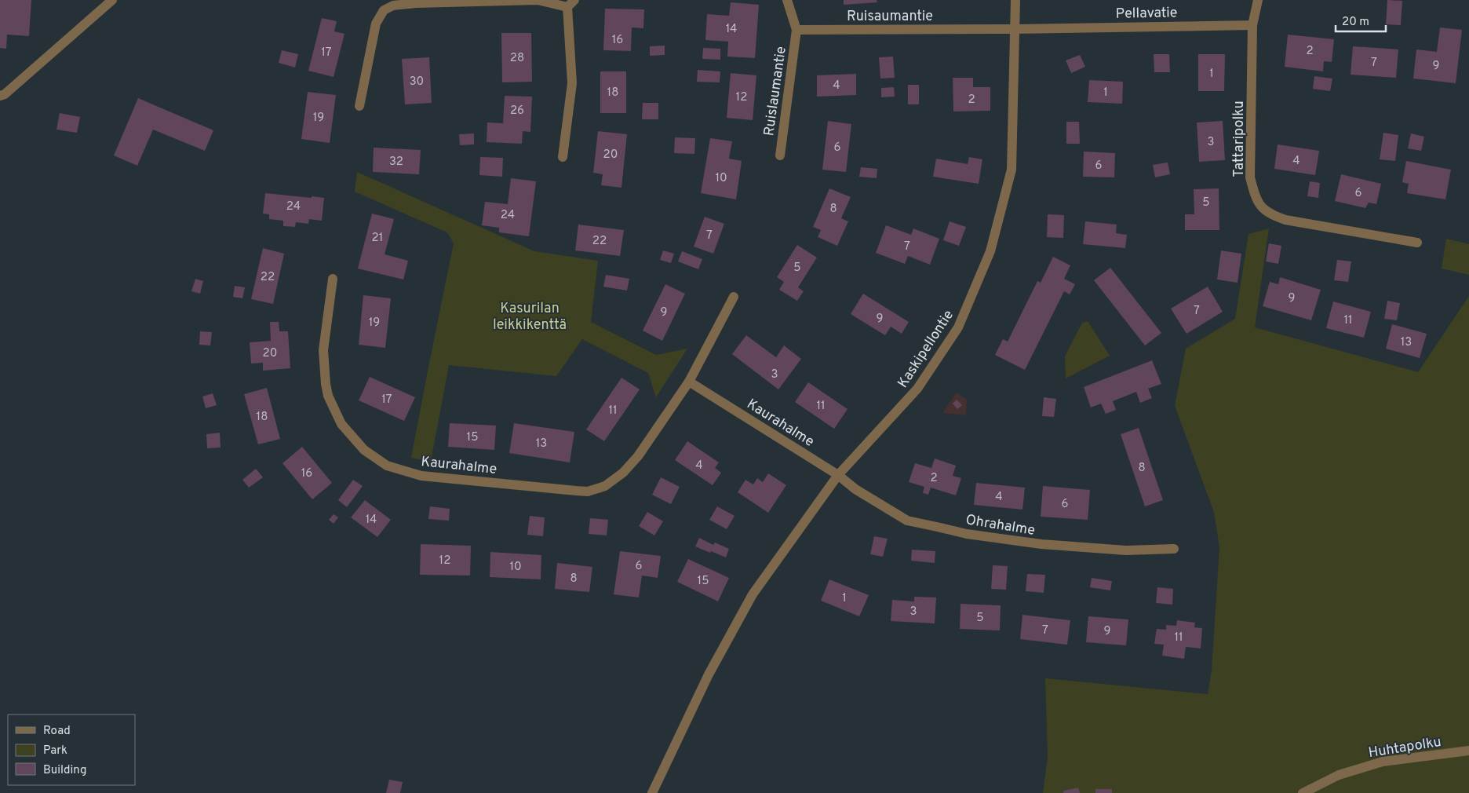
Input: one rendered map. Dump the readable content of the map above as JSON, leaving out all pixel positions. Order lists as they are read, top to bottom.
{
  "streets": {
    "street": [
      "Pellavatie",
      "Ruisaumantie",
      "Ruislaumantie",
      "Tattaripolku",
      "Kaskipellontie",
      "Kaurahalme",
      "Ohrahalme",
      "Huhtapolku"
    ]
  },
  "crossings": [
    ["Pellavatie", "Ruisaumantie"],
    ["Pellavatie", "Tattaripolku"],
    ["Pellavatie", "Kaskipellontie"],
    ["Ruisaumantie", "Ruislaumantie"],
    ["Ruisaumantie", "Kaskipellontie"],
    ["Kaskipellontie", "Kaurahalme"],
    ["Kaskipellontie", "Ohrahalme"],
    ["Kaurahalme", "Ohrahalme"]
  ],
  "parks": ["Kasurilan leikkikenttä"],
  "house_numbers": [
    "14",
    "16",
    "2",
    "17",
    "28",
    "7",
    "9",
    "1",
    "30",
    "4",
    "18",
    "1",
    "12",
    "2",
    "26",
    "19",
    "3",
    "6",
    "20",
    "4",
    "32",
    "6",
    "10",
    "6",
    "5",
    "24",
    "8",
    "24",
    "7",
    "21",
    "22",
    "7",
    "5",
    "22",
    "9",
    "7",
    "9",
    "9",
    "11",
    "19",
    "13",
    "20",
    "3",
    "17",
    "11",
    "11",
    "18",
    "15",
    "13",
    "4",
    "8",
    "16",
    "2",
    "4",
    "6",
    "14",
    "12",
    "6",
    "10",
    "8",
    "15",
    "1",
    "3",
    "5",
    "7",
    "9",
    "11"
  ],
  "legend": ["Road", "Park", "Building"],
  "scale_bar": "20 m"
}
